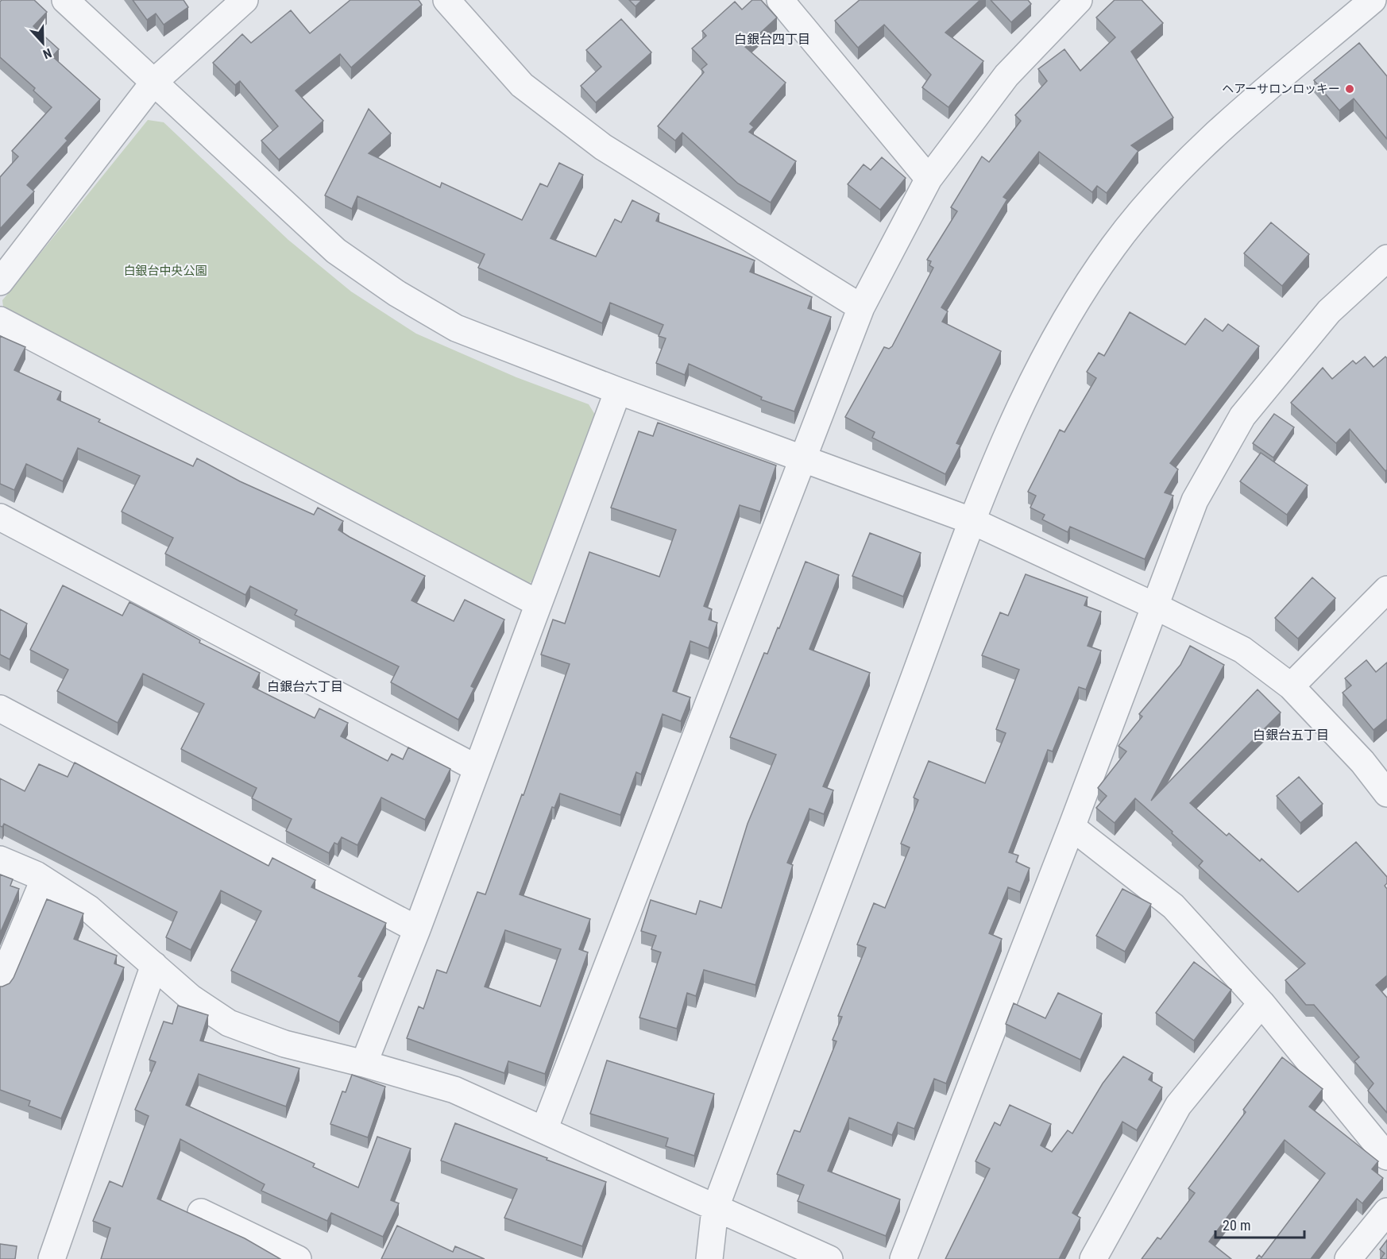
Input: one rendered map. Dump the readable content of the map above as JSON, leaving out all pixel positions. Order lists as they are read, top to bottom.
{
  "districts": ["白銀台四丁目", "白銀台六丁目", "白銀台五丁目"],
  "parks": ["白銀台中央公園"],
  "places": ["ヘアーサロンロッキー"],
  "scale_bar": "20 m",
  "north": "bottom"
}
